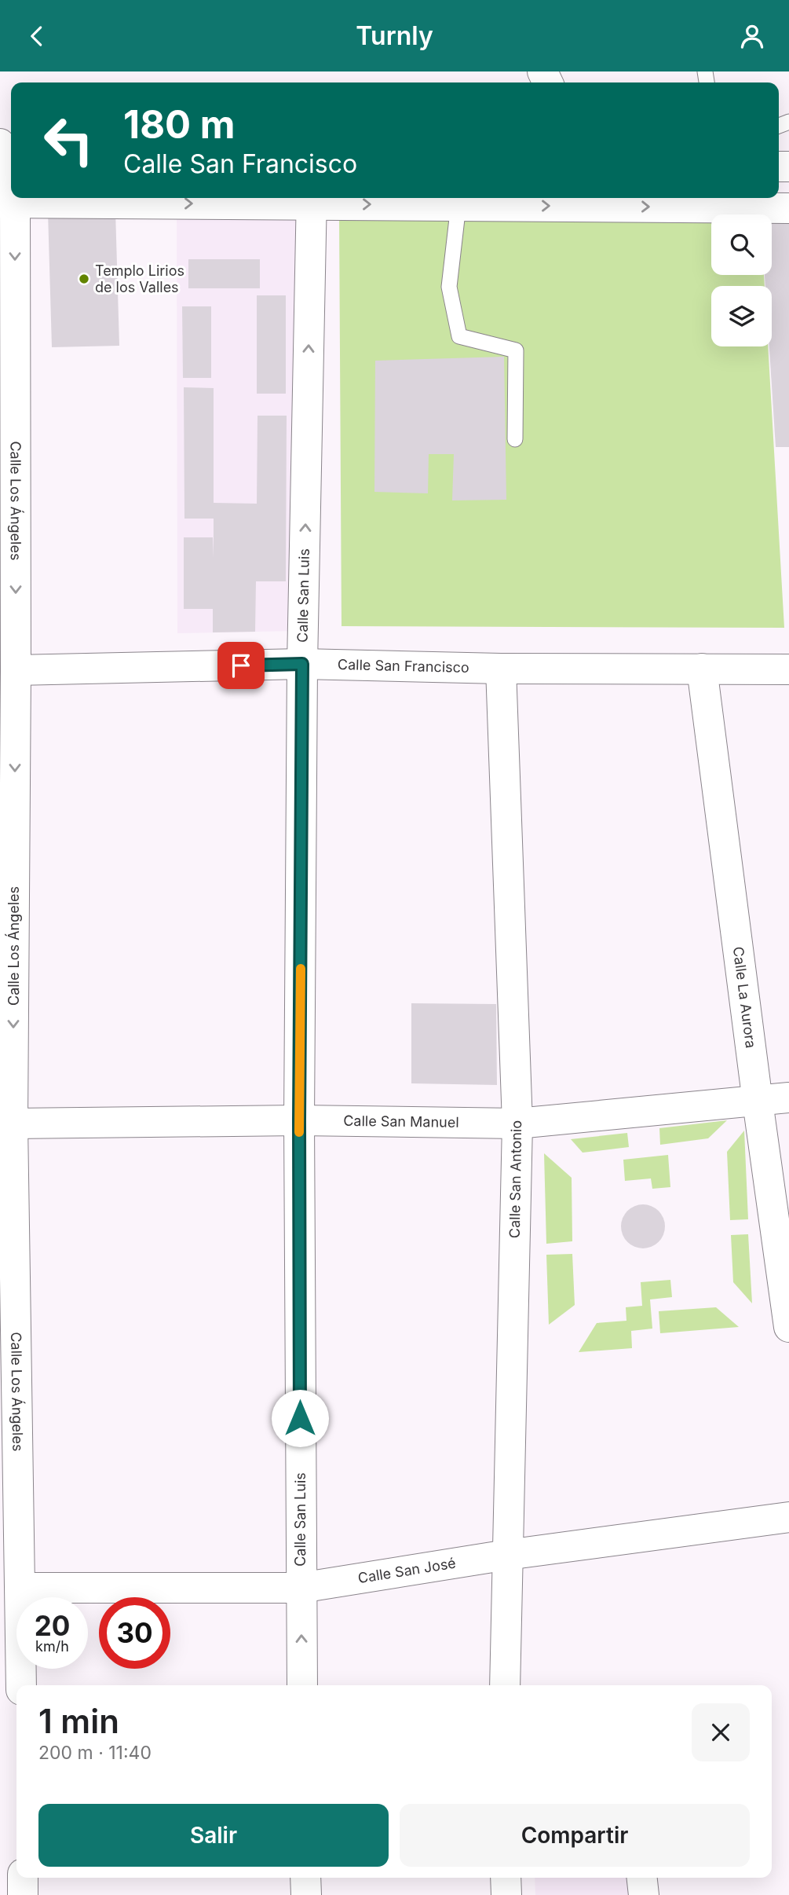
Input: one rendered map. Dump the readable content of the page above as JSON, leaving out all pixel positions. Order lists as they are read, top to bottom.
{
  "streets": {
    "street": [
      "Calle Los Ángeles",
      "Calle San Luis",
      "Calle San Francisco",
      "Calle La Aurora",
      "Calle San Manuel",
      "Calle San Antonio",
      "Calle San José"
    ]
  },
  "crossings": [
    ["Calle Los Ángeles", "Calle San Francisco"],
    ["Calle Los Ángeles", "Calle San Manuel"],
    ["Calle Los Ángeles", "Calle San José"],
    ["Calle San Luis", "Calle San Francisco"],
    ["Calle San Luis", "Calle San Manuel"],
    ["Calle San Luis", "Calle San José"],
    ["Calle San Francisco", "Calle La Aurora"],
    ["Calle San Francisco", "Calle San Antonio"],
    ["Calle La Aurora", "Calle San Manuel"],
    ["Calle San Manuel", "Calle San Antonio"],
    ["Calle San Antonio", "Calle San José"]
  ],
  "one_way": ["Calle Los Ángeles", "Calle San Luis"],
  "places": ["Templo Lirios de los Valles"],
  "page": {
    "header": "Turnly",
    "turn": ["180 m", "Calle San Francisco"],
    "speed": "20 km/h",
    "limit": "30",
    "heading": ["1 min", "200 m · 11:40"],
    "buttons": ["Salir", "Compartir"]
  }
}
